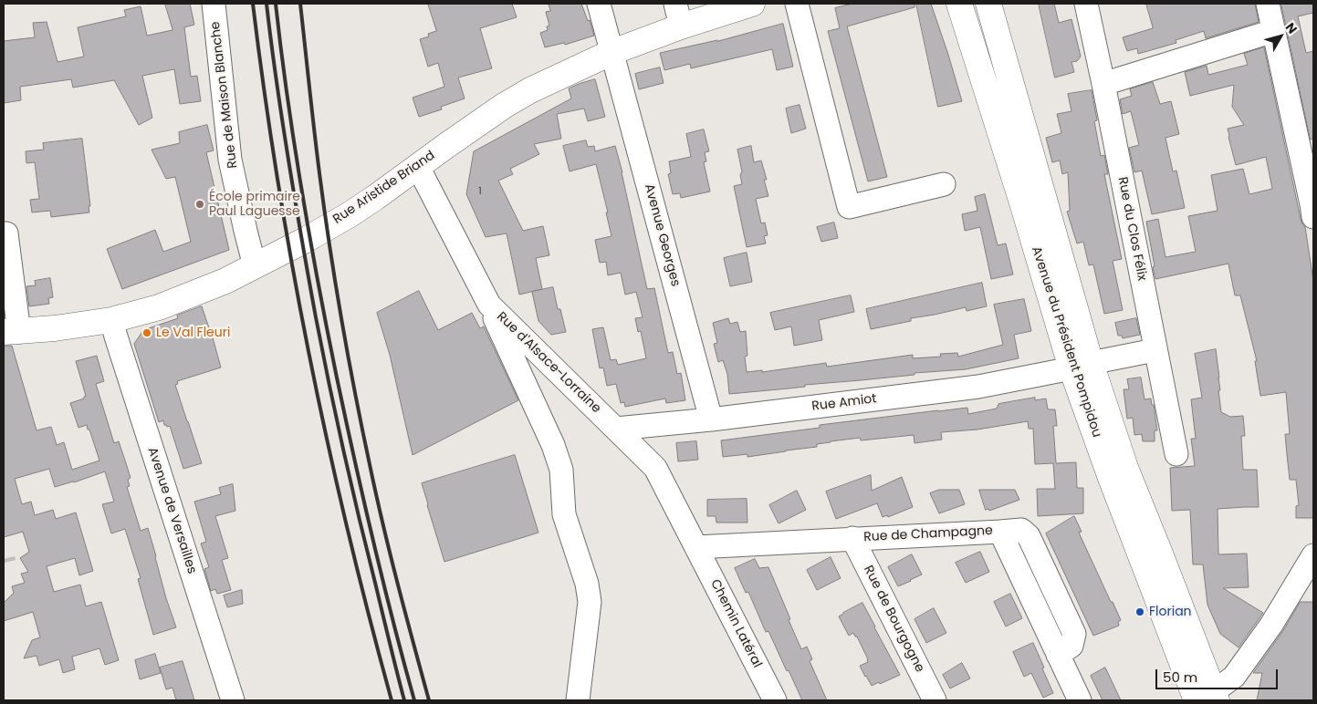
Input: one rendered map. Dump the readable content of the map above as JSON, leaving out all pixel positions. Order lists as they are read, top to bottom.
{
  "streets": {
    "main road": ["Rue Aristide Briand", "Avenue du Président Pompidou"],
    "street": [
      "Rue de Maison Blanche",
      "Rue du Clos Félix",
      "Avenue Georges",
      "Rue d'Alsace-Lorraine",
      "Rue Amiot",
      "Avenue de Versailles",
      "Rue de Champagne",
      "Rue de Bourgogne",
      "Chemin Latéral"
    ]
  },
  "crossings": [
    ["Rue de Maison Blanche", "Rue Aristide Briand"],
    ["Rue Aristide Briand", "Avenue Georges"],
    ["Rue Aristide Briand", "Rue d'Alsace-Lorraine"],
    ["Rue Aristide Briand", "Avenue de Versailles"],
    ["Rue du Clos Félix", "Rue Amiot"],
    ["Avenue Georges", "Rue Amiot"],
    ["Avenue du Président Pompidou", "Rue Amiot"],
    ["Rue d'Alsace-Lorraine", "Rue Amiot"],
    ["Rue d'Alsace-Lorraine", "Rue de Champagne"],
    ["Rue d'Alsace-Lorraine", "Chemin Latéral"],
    ["Rue de Champagne", "Rue de Bourgogne"],
    ["Rue de Champagne", "Chemin Latéral"]
  ],
  "places": ["École primaire Paul Laguesse", "Le Val Fleuri", "Florian"],
  "house_numbers": ["1"],
  "scale_bar": "50 m",
  "north": "top right"
}
